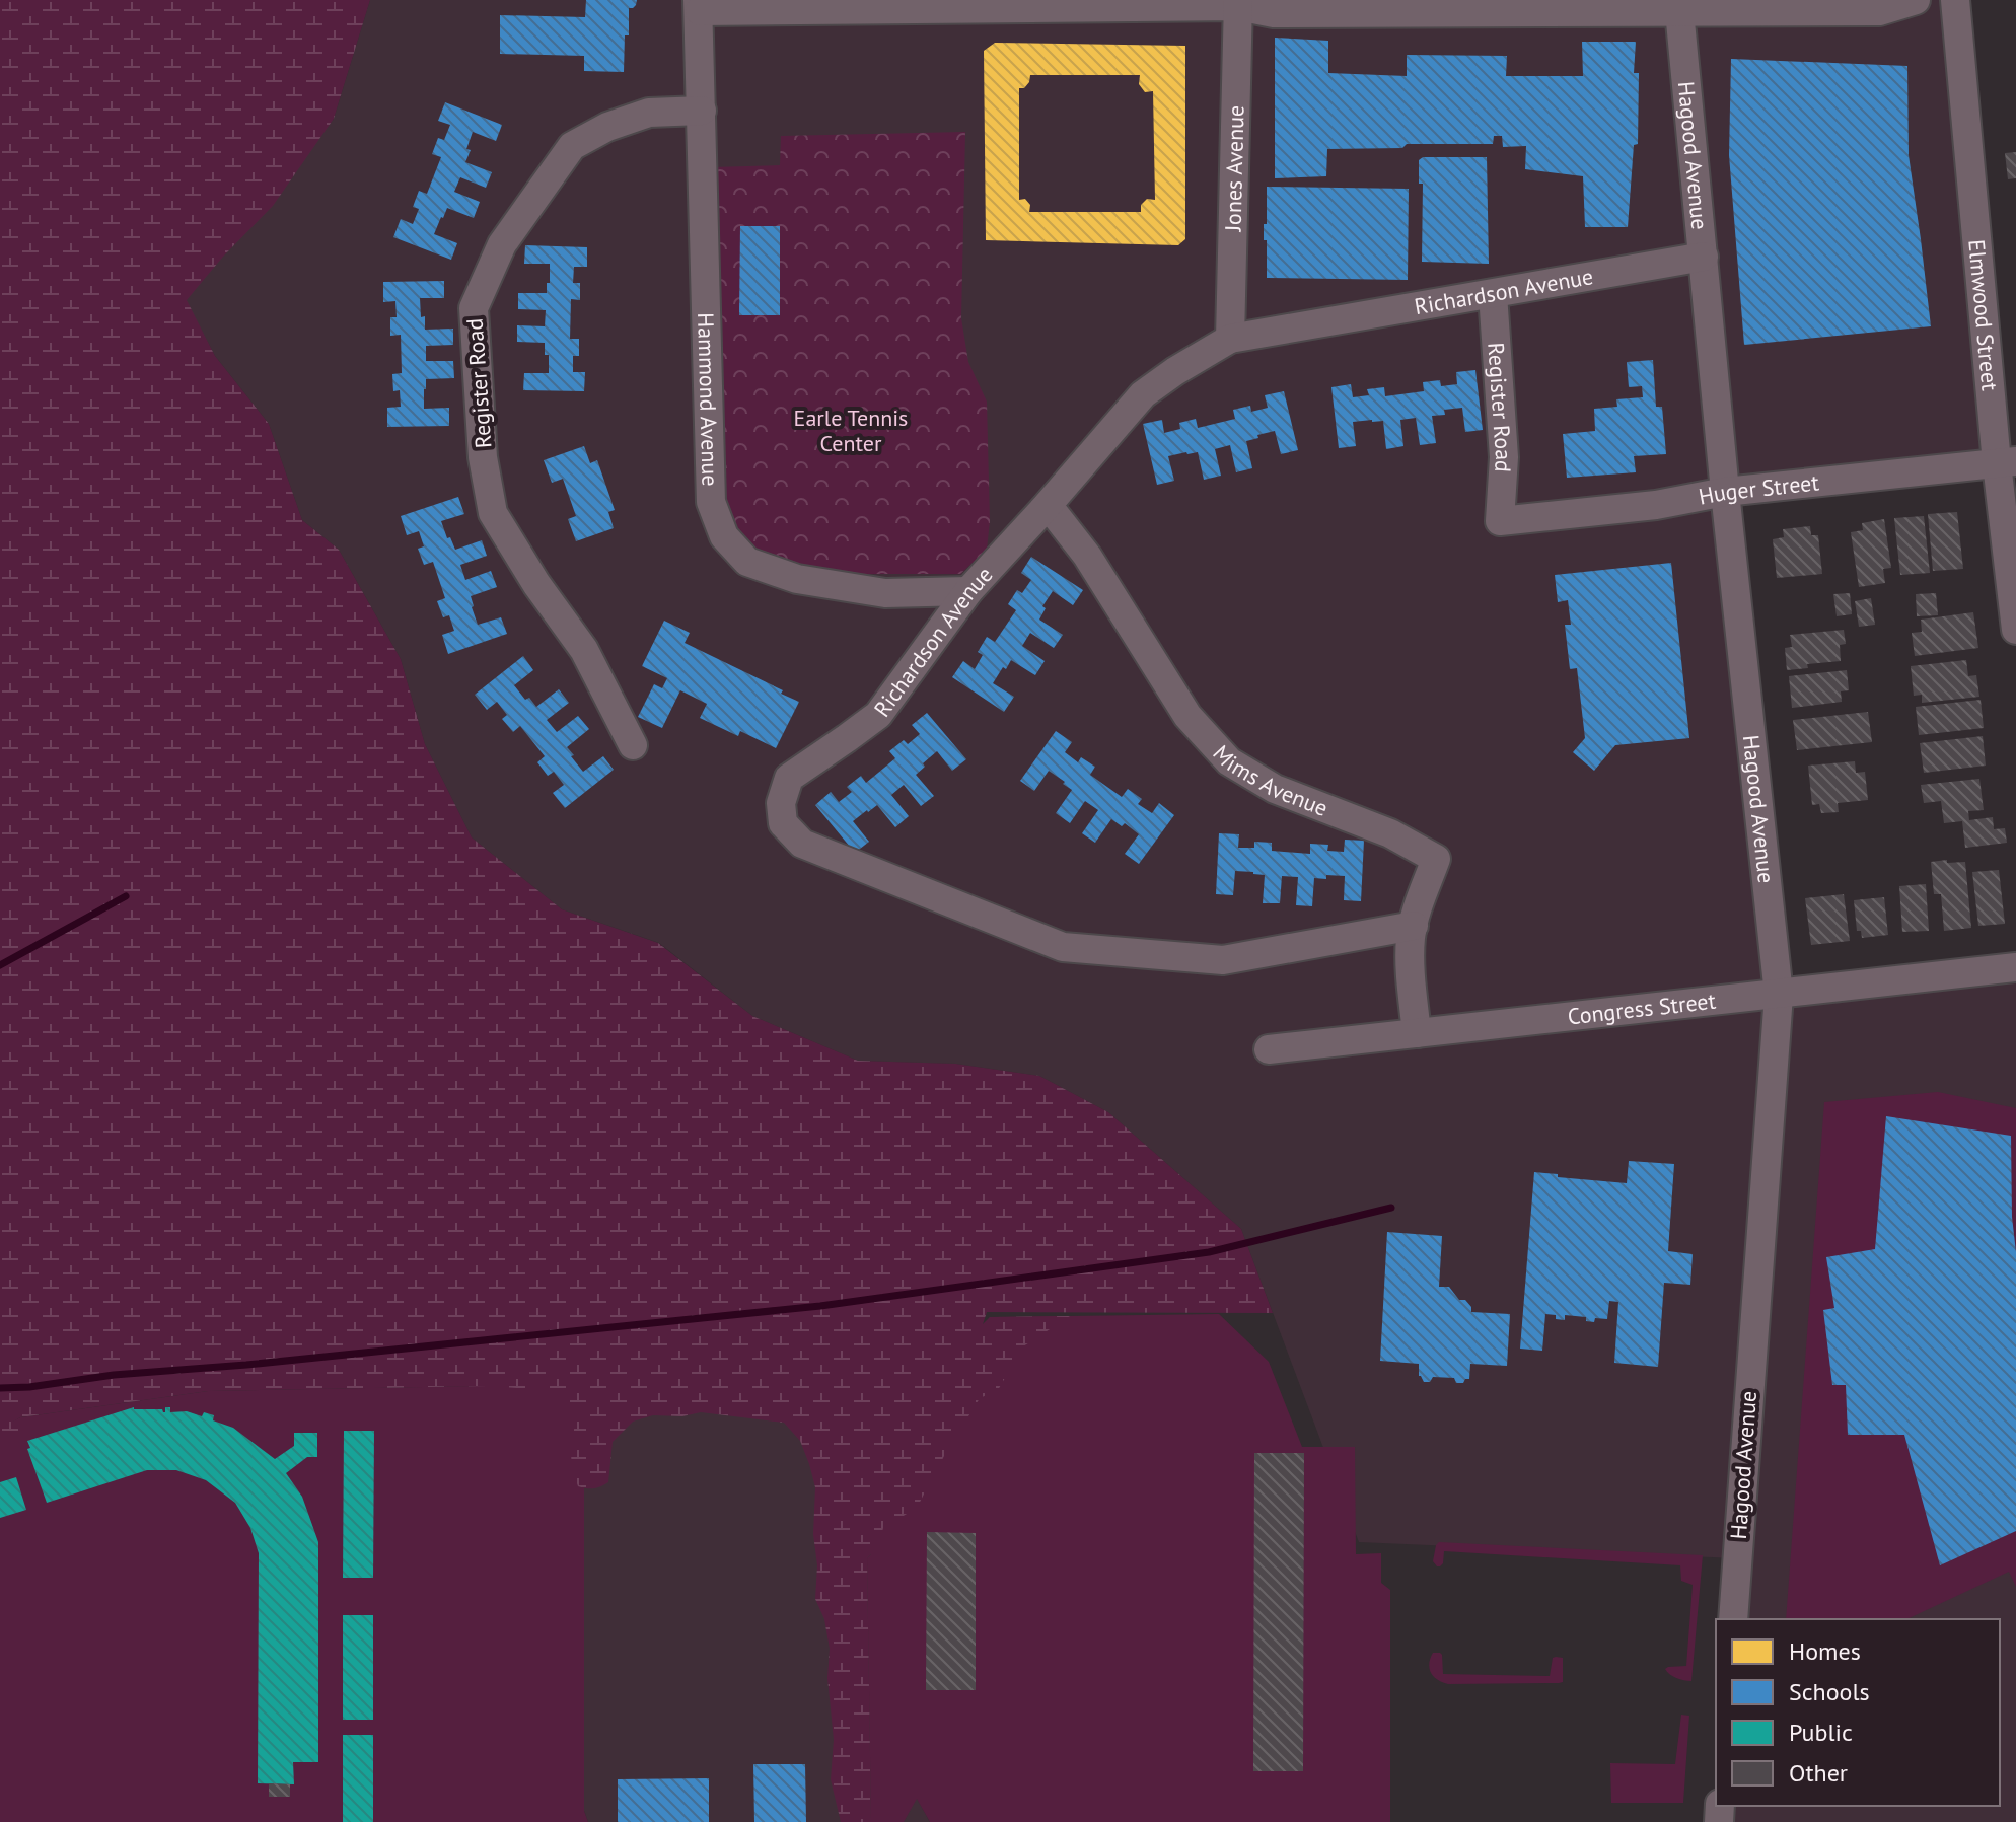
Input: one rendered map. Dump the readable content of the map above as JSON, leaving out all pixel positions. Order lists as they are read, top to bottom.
{
  "streets": {
    "street": [
      "Hagood Avenue",
      "Jones Avenue",
      "Richardson Avenue",
      "Elmwood Street",
      "Register Road",
      "Hammond Avenue",
      "Huger Street",
      "Mims Avenue",
      "Congress Street"
    ]
  },
  "crossings": [
    ["Hagood Avenue", "Richardson Avenue"],
    ["Hagood Avenue", "Huger Street"],
    ["Hagood Avenue", "Congress Street"],
    ["Jones Avenue", "Richardson Avenue"],
    ["Richardson Avenue", "Register Road"],
    ["Richardson Avenue", "Hammond Avenue"],
    ["Richardson Avenue", "Mims Avenue"],
    ["Elmwood Street", "Huger Street"],
    ["Register Road", "Hammond Avenue"],
    ["Register Road", "Huger Street"],
    ["Mims Avenue", "Congress Street"]
  ],
  "parks": ["Earle Tennis Center"],
  "legend": [
    "Homes",
    "Schools",
    "Public",
    "Other"
  ]
}
